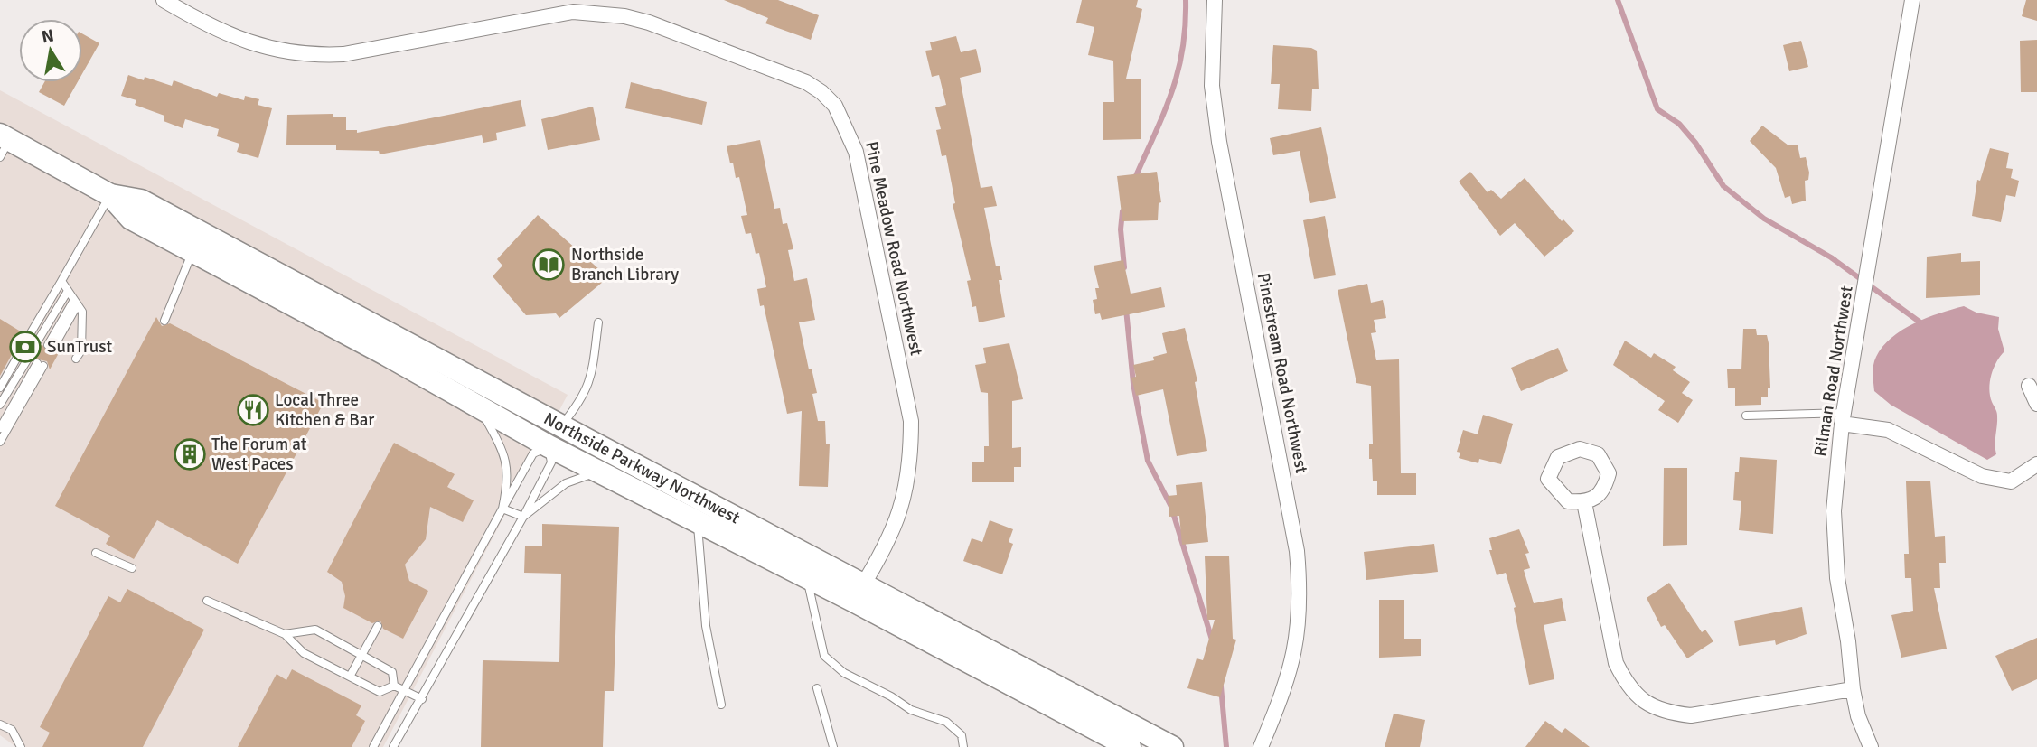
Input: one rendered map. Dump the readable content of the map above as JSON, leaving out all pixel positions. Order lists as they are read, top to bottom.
{
  "streets": {
    "main road": ["Northside Parkway Northwest"],
    "street": ["Pine Meadow Road Northwest", "Rilman Road Northwest", "Pinestream Road Northwest"]
  },
  "crossings": [
    ["Pine Meadow Road Northwest", "Northside Parkway Northwest"]
  ],
  "places": {
    "library": ["Northside Branch Library"],
    "bank": ["SunTrust"],
    "restaurant": ["Local Three Kitchen & Bar"],
    "building": ["The Forum at West Paces"]
  },
  "north": "top"
}
